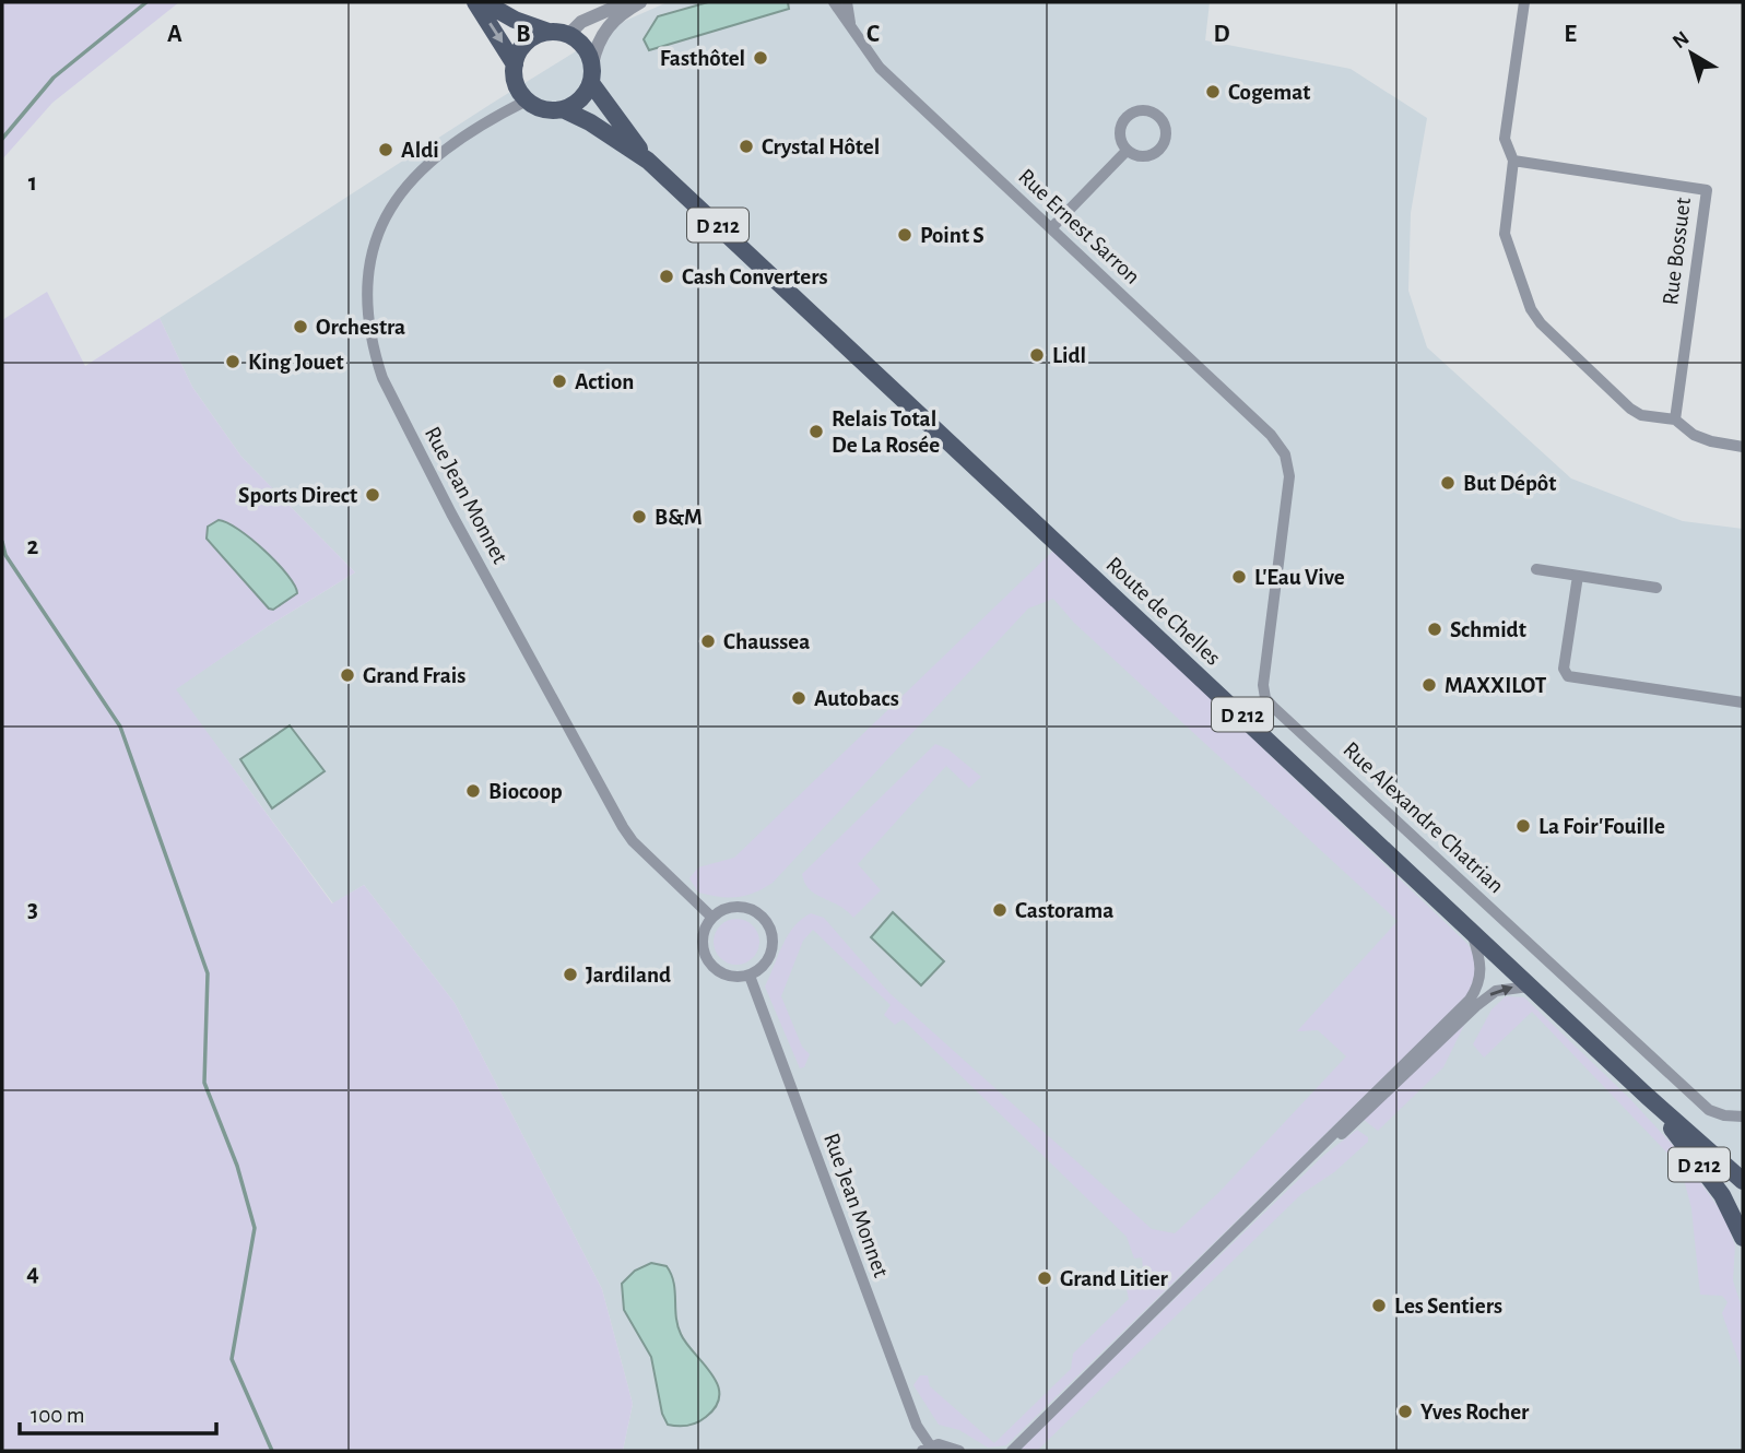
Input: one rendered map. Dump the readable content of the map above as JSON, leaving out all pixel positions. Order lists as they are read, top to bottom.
{
  "streets": {
    "main road": ["D 212", "Route de Chelles"],
    "street": [
      "Rue Ernest Sarron",
      "Rue Bossuet",
      "Rue Jean Monnet",
      "Rue Alexandre Chatrian"
    ]
  },
  "crossings": [
    ["D 212", "Rue Jean Monnet"],
    ["D 212", "Route de Chelles"],
    ["Rue Ernest Sarron", "Rue Alexandre Chatrian"]
  ],
  "places": [
    "Fasthôtel",
    "Cogemat",
    "Crystal Hôtel",
    "Aldi",
    "Point S",
    "Cash Converters",
    "Orchestra",
    "Lidl",
    "King Jouet",
    "Action",
    "Relais Total De La Rosée",
    "But Dépôt",
    "Sports Direct",
    "B&M",
    "L'Eau Vive",
    "Schmidt",
    "Chaussea",
    "Grand Frais",
    "MAXXILOT",
    "Autobacs",
    "Biocoop",
    "La Foir'Fouille",
    "Castorama",
    "Jardiland",
    "Grand Litier",
    "Les Sentiers",
    "Yves Rocher"
  ],
  "scale_bar": "100 m",
  "north": "top left",
  "grid": {
    "columns": [
      "A",
      "B",
      "C",
      "D",
      "E"
    ],
    "rows": [
      "1",
      "2",
      "3",
      "4"
    ]
  }
}
